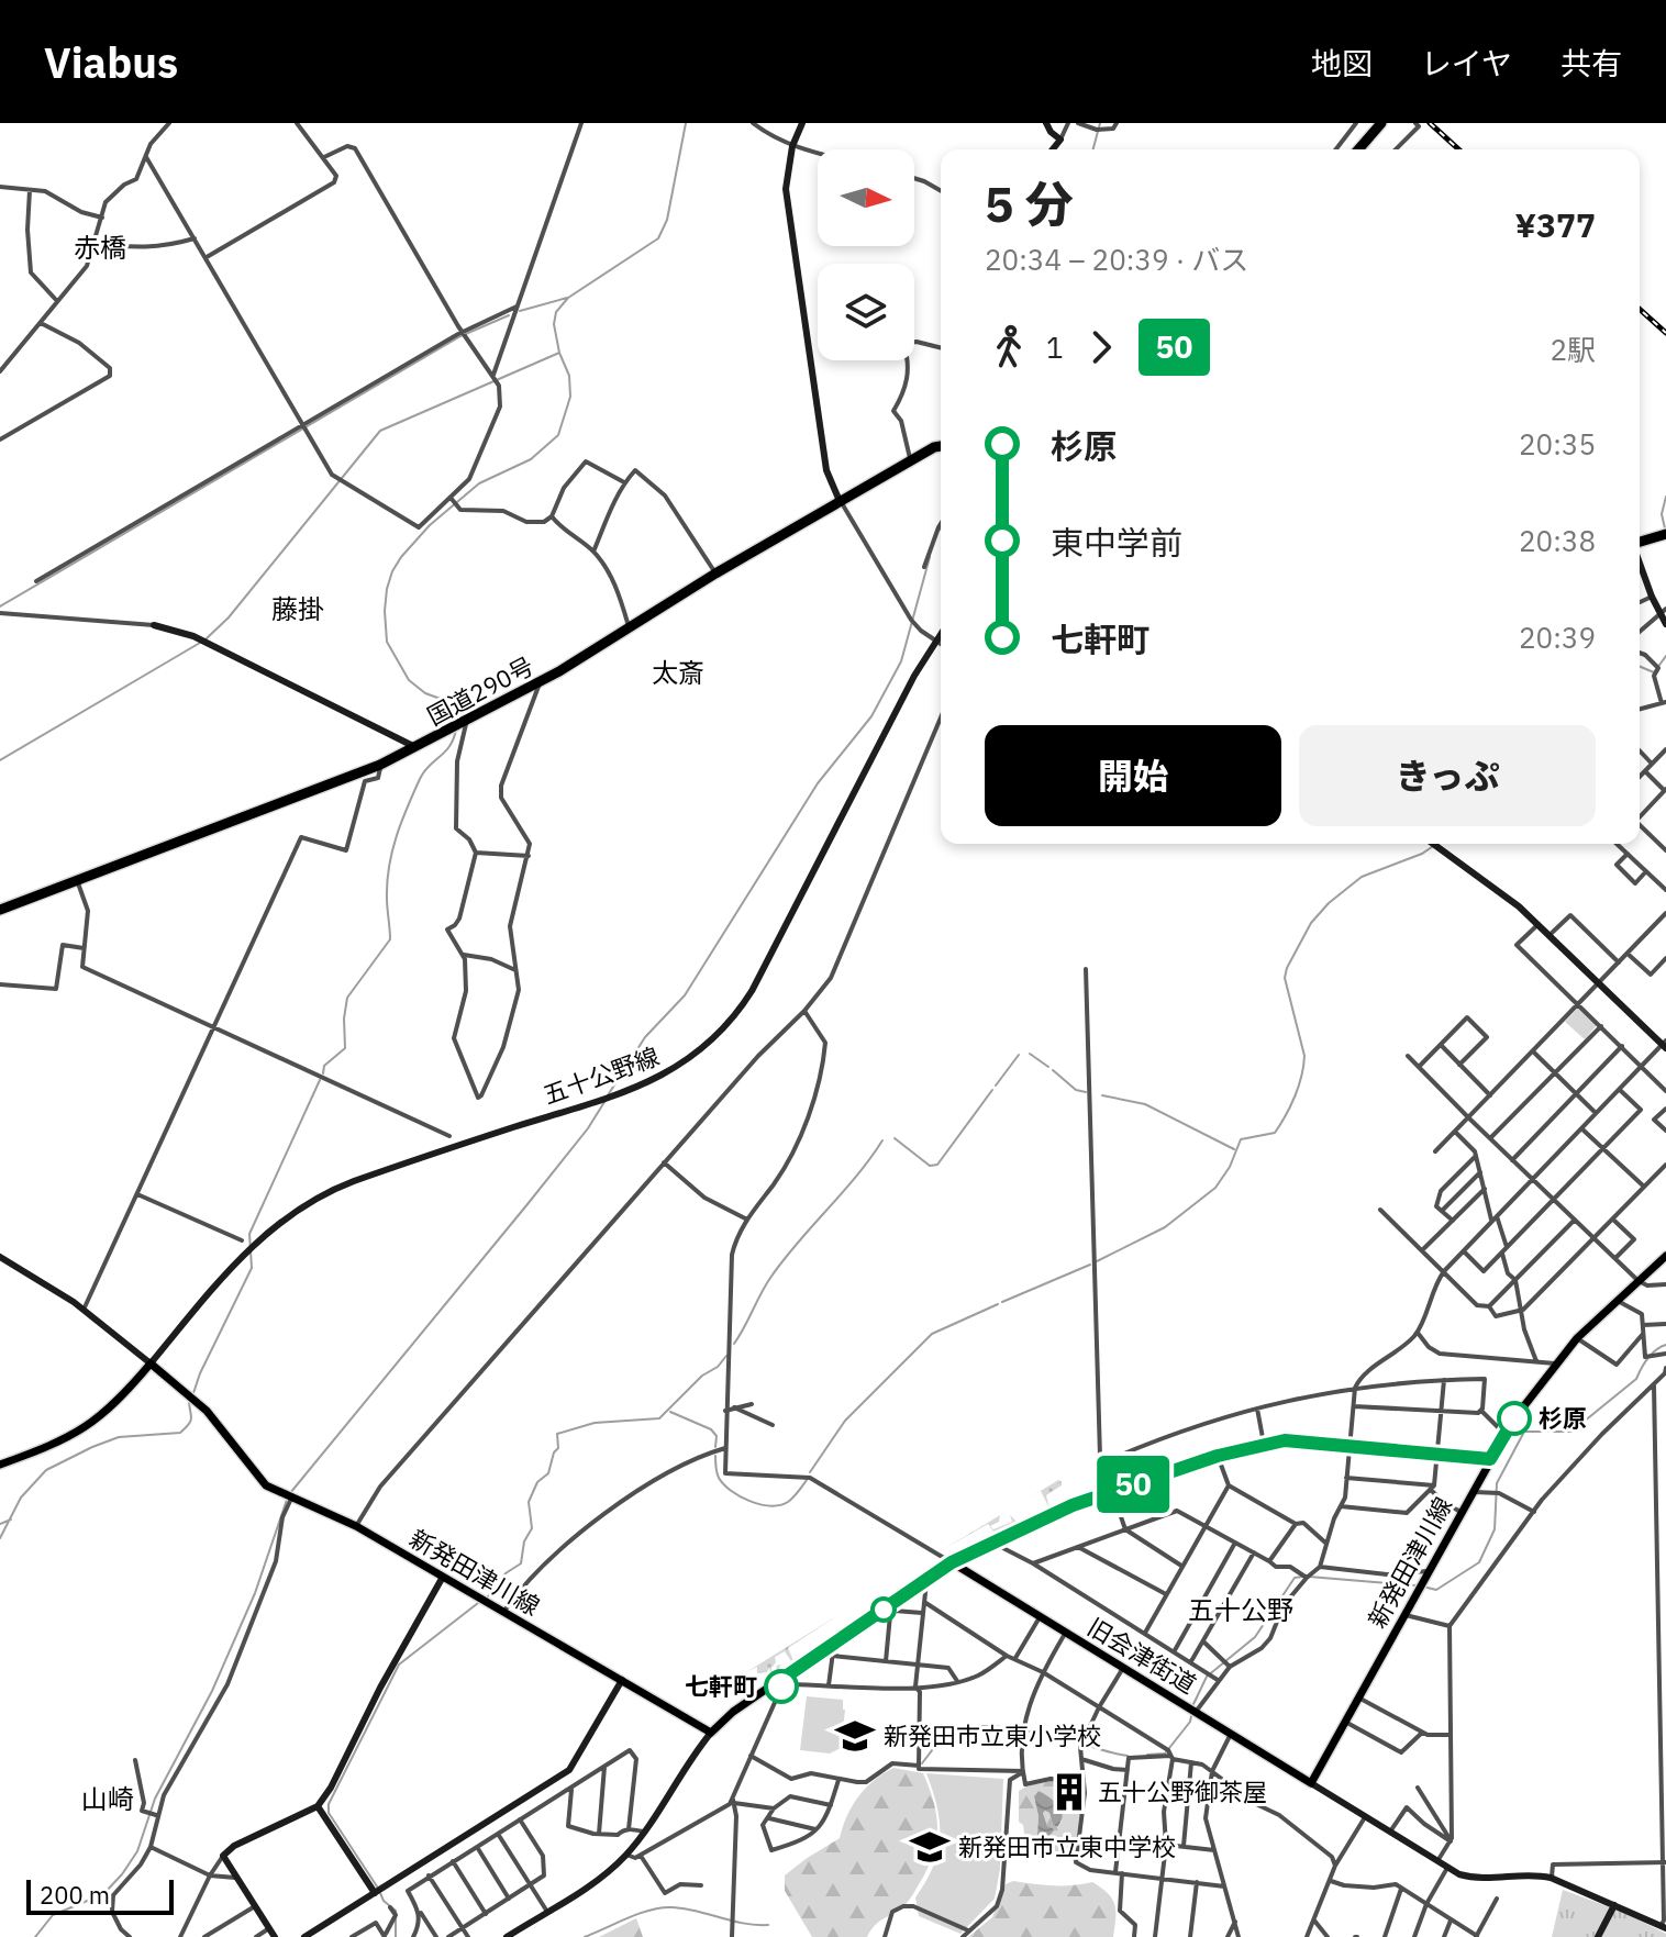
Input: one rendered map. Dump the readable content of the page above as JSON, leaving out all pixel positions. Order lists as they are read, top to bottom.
{
  "streets": {
    "highway": ["国道290号"],
    "main road": ["新発田津川線", "旧会津街道"],
    "street": ["五十公野線"]
  },
  "crossings": [
    ["五十公野線", "新発田津川線"],
    ["新発田津川線", "旧会津街道"]
  ],
  "districts": [
    "赤橋",
    "藤掛",
    "太斎",
    "五十公野",
    "山崎"
  ],
  "places": {
    "other": ["杉原", "七軒町"],
    "school or university": ["新発田市立東小学校", "新発田市立東中学校"],
    "building": ["五十公野御茶屋"]
  },
  "lines": ["bus line 50"],
  "scale_bar": "200 m",
  "north": "right",
  "page": {
    "header": "Viabus",
    "nav": ["地図", "レイヤ", "共有"],
    "on_map": "50",
    "heading": ["5 分", "20:34 – 20:39 · バス", "¥377"],
    "legs": ["1", "50", "2駅"],
    "list": [
      {
        "name": "杉原",
        "value": "20:35"
      },
      {
        "name": "東中学前",
        "value": "20:38"
      },
      {
        "name": "七軒町",
        "value": "20:39"
      }
    ],
    "buttons": ["開始", "きっぷ"],
    "scale": "200 m"
  }
}
